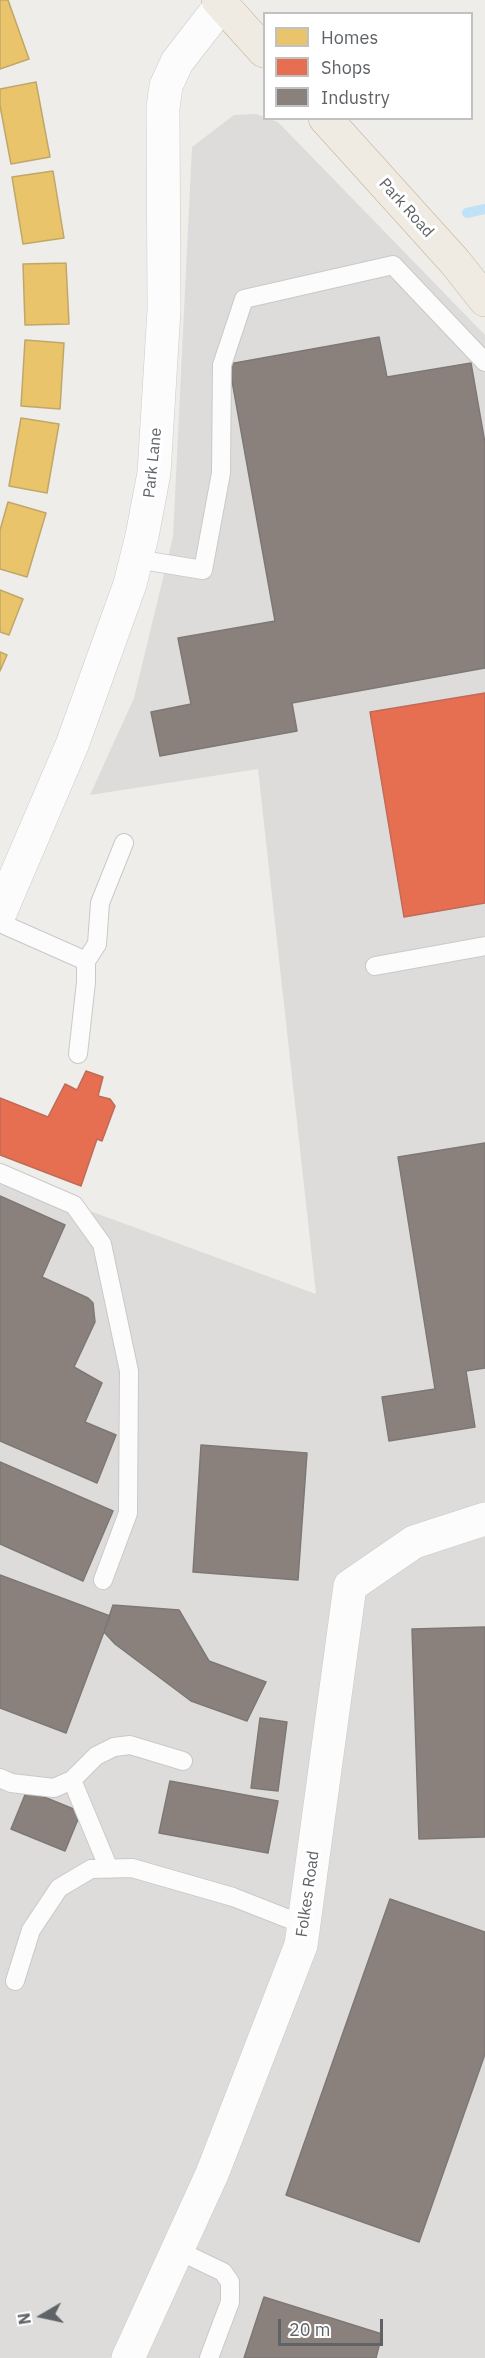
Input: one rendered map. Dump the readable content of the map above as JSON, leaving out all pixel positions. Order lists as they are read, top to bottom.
{
  "streets": {
    "highway": ["Park Road"],
    "street": ["Park Lane", "Folkes Road"]
  },
  "legend": ["Homes", "Shops", "Industry"],
  "scale_bar": "20 m",
  "north": "left"
}
